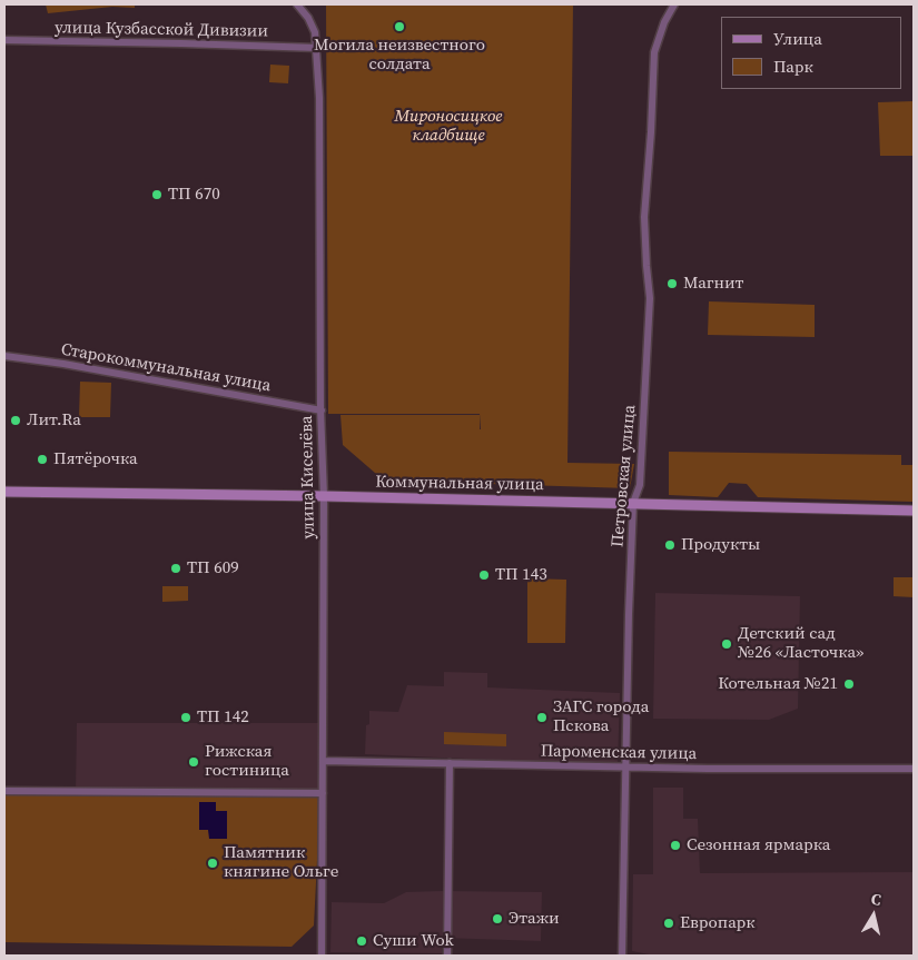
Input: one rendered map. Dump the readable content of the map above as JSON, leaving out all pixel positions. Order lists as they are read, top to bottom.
{
  "streets": {
    "main road": ["Коммунальная улица"],
    "street": [
      "улица Кузбасской Дивизии",
      "Старокоммунальная улица",
      "Петровская улица",
      "улица Киселёва",
      "Пароменская улица"
    ]
  },
  "crossings": [
    ["улица Кузбасской Дивизии", "улица Киселёва"],
    ["Старокоммунальная улица", "улица Киселёва"],
    ["Петровская улица", "Коммунальная улица"],
    ["Петровская улица", "Пароменская улица"],
    ["улица Киселёва", "Коммунальная улица"],
    ["улица Киселёва", "Пароменская улица"]
  ],
  "parks": ["Мироносицкое кладбище"],
  "places": [
    "Могила неизвестного солдата",
    "ТП 670",
    "Магнит",
    "Лит.Ra",
    "Пятёрочка",
    "Продукты",
    "ТП 609",
    "ТП 143",
    "Детский сад №26 «Ласточка»",
    "Котельная №21",
    "ТП 142",
    "ЗАГС города Пскова",
    "Рижская гостиница",
    "Сезонная ярмарка",
    "Памятник княгине Ольге",
    "Этажи",
    "Европарк",
    "Суши Wok"
  ],
  "legend": ["Улица", "Парк"],
  "north": "top"
}
